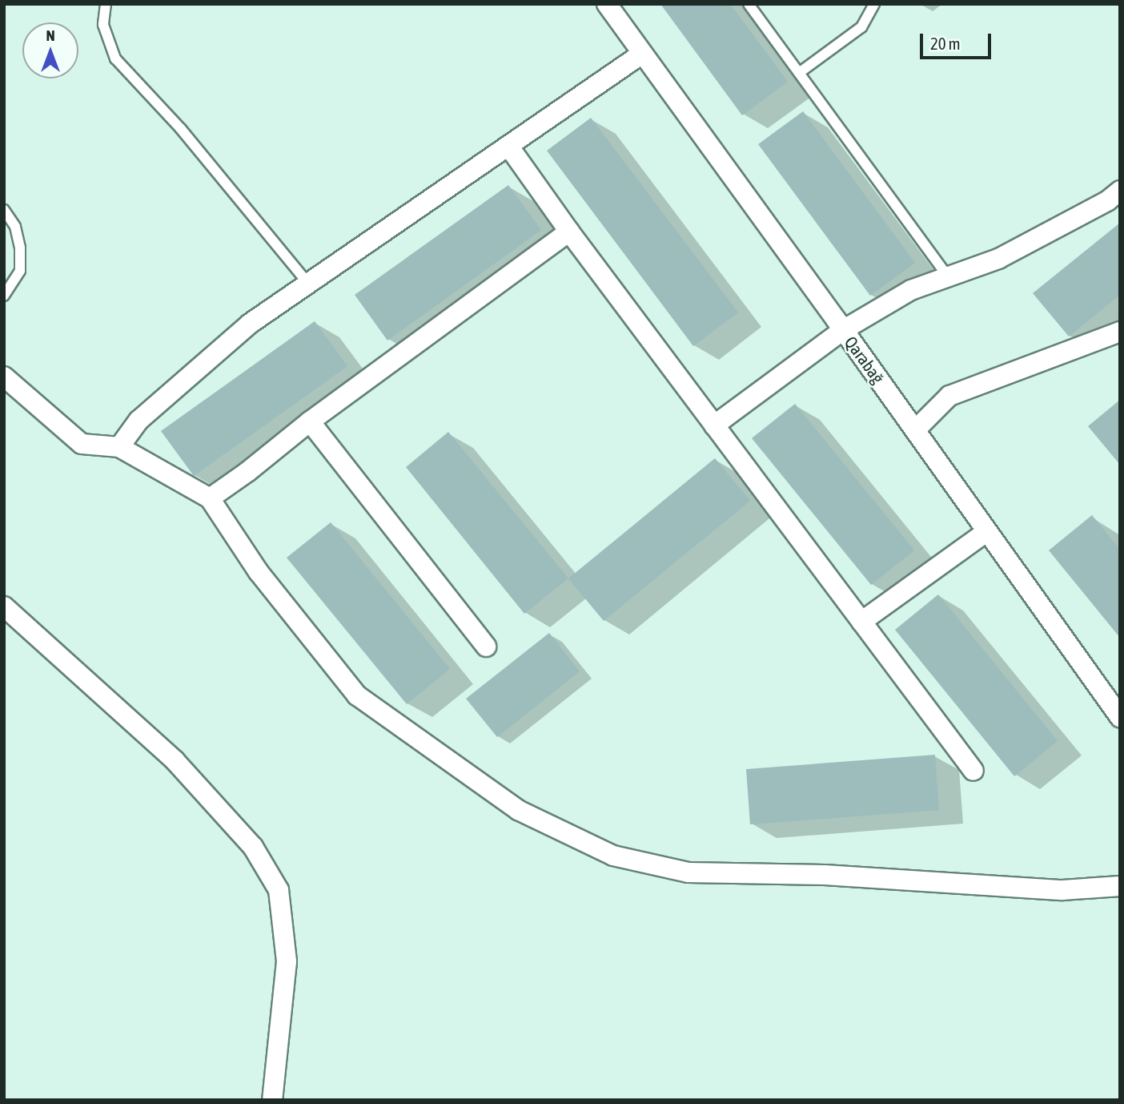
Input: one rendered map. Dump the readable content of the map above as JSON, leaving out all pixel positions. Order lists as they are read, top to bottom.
{
  "streets": {
    "street": ["Qarabağ"]
  },
  "scale_bar": "20 m",
  "north": "top"
}
